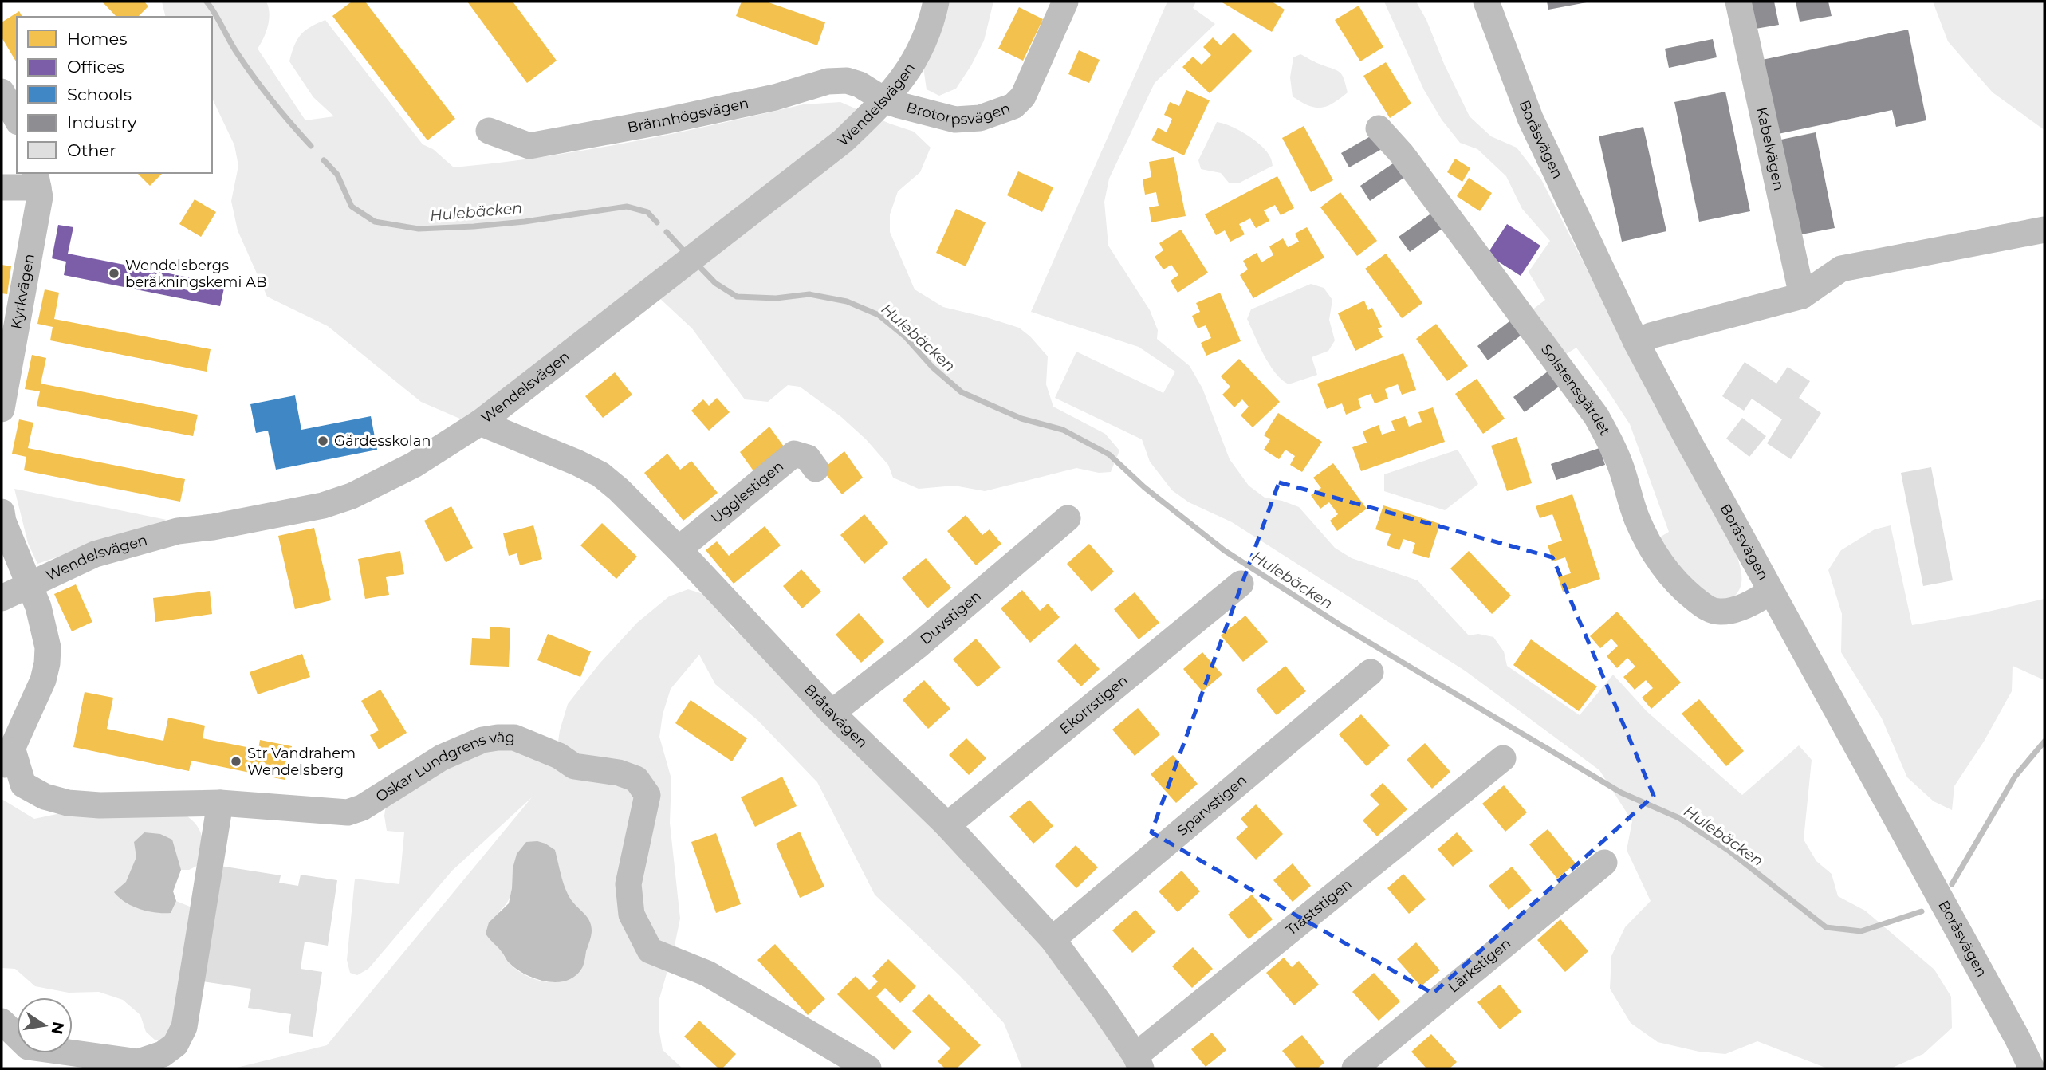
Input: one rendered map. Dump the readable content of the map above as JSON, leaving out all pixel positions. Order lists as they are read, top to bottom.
{
  "streets": {
    "street": [
      "Wendelsvägen",
      "Brotorpsvägen",
      "Brännhögsvägen",
      "Boråsvägen",
      "Kabelvägen",
      "Kyrkvägen",
      "Solstensgärdet",
      "Ugglestigen",
      "Duvstigen",
      "Ekorrstigen",
      "Bråtavägen",
      "Oskar Lundgrens väg",
      "Sparvstigen",
      "Traststigen",
      "Lärkstigen"
    ]
  },
  "crossings": [
    ["Wendelsvägen", "Brotorpsvägen"],
    ["Wendelsvägen", "Brännhögsvägen"],
    ["Wendelsvägen", "Bråtavägen"],
    ["Wendelsvägen", "Oskar Lundgrens väg"],
    ["Brotorpsvägen", "Brännhögsvägen"],
    ["Boråsvägen", "Solstensgärdet"],
    ["Ugglestigen", "Bråtavägen"],
    ["Duvstigen", "Bråtavägen"],
    ["Ekorrstigen", "Bråtavägen"],
    ["Bråtavägen", "Sparvstigen"],
    ["Bråtavägen", "Traststigen"]
  ],
  "water": ["Hulebäcken"],
  "places": ["Wendelsbergs beräkningskemi AB", "Gärdesskolan", "Str Vandrahem Wendelsberg"],
  "legend": [
    "Homes",
    "Offices",
    "Schools",
    "Industry",
    "Other"
  ],
  "north": "right"
}
